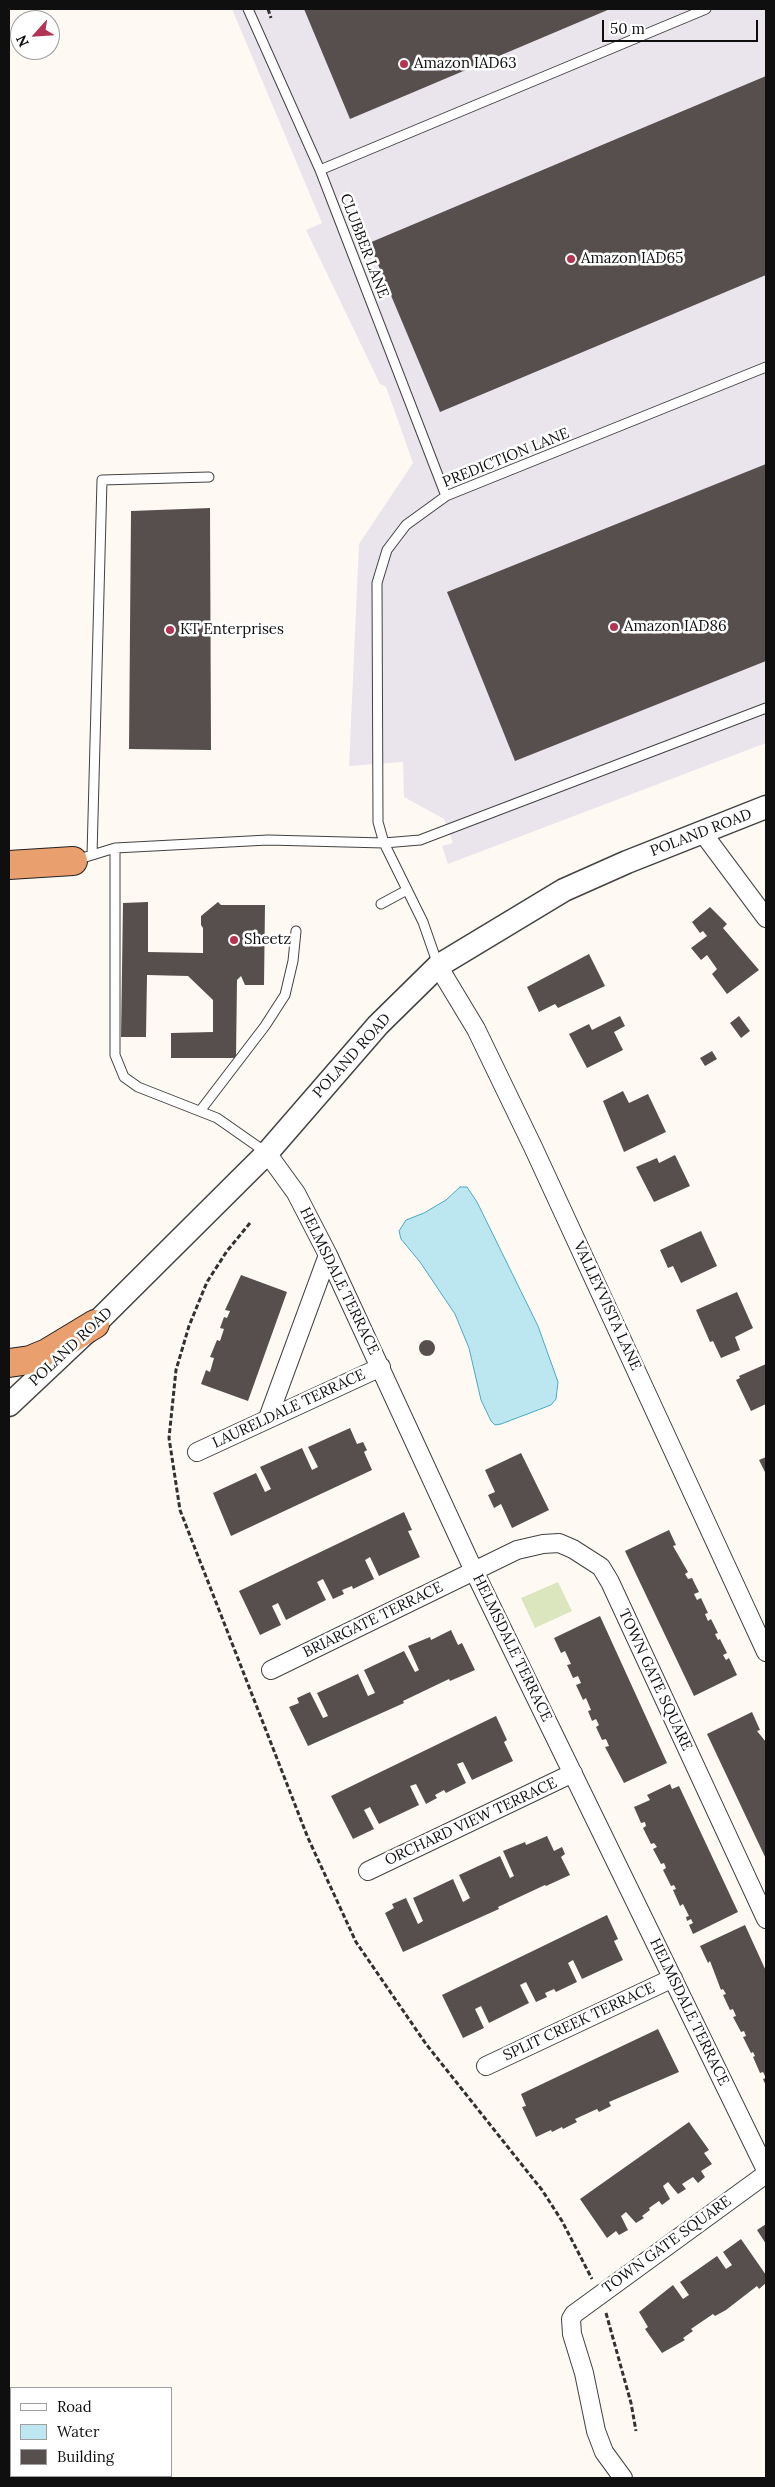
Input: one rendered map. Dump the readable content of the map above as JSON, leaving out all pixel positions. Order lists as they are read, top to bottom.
{
  "streets": {
    "street": [
      "POLAND ROAD",
      "HELMSDALE TERRACE",
      "VALLEYVISTA LANE",
      "LAURELDALE TERRACE",
      "BRIARGATE TERRACE",
      "TOWN GATE SQUARE",
      "ORCHARD VIEW TERRACE",
      "SPLIT CREEK TERRACE"
    ],
    "lane": ["CLUBBER LANE", "PREDICTION LANE"]
  },
  "crossings": [
    ["CLUBBER LANE", "PREDICTION LANE"],
    ["PREDICTION LANE", "POLAND ROAD"],
    ["PREDICTION LANE", "VALLEYVISTA LANE"],
    ["POLAND ROAD", "HELMSDALE TERRACE"],
    ["POLAND ROAD", "VALLEYVISTA LANE"],
    ["HELMSDALE TERRACE", "LAURELDALE TERRACE"],
    ["HELMSDALE TERRACE", "BRIARGATE TERRACE"],
    ["HELMSDALE TERRACE", "TOWN GATE SQUARE"],
    ["HELMSDALE TERRACE", "ORCHARD VIEW TERRACE"],
    ["HELMSDALE TERRACE", "SPLIT CREEK TERRACE"],
    ["BRIARGATE TERRACE", "TOWN GATE SQUARE"]
  ],
  "places": [
    "Amazon IAD63",
    "Amazon IAD65",
    "Amazon IAD86",
    "KT Enterprises",
    "Sheetz"
  ],
  "legend": ["Road", "Water", "Building"],
  "scale_bar": "50 m",
  "north": "bottom left"
}
